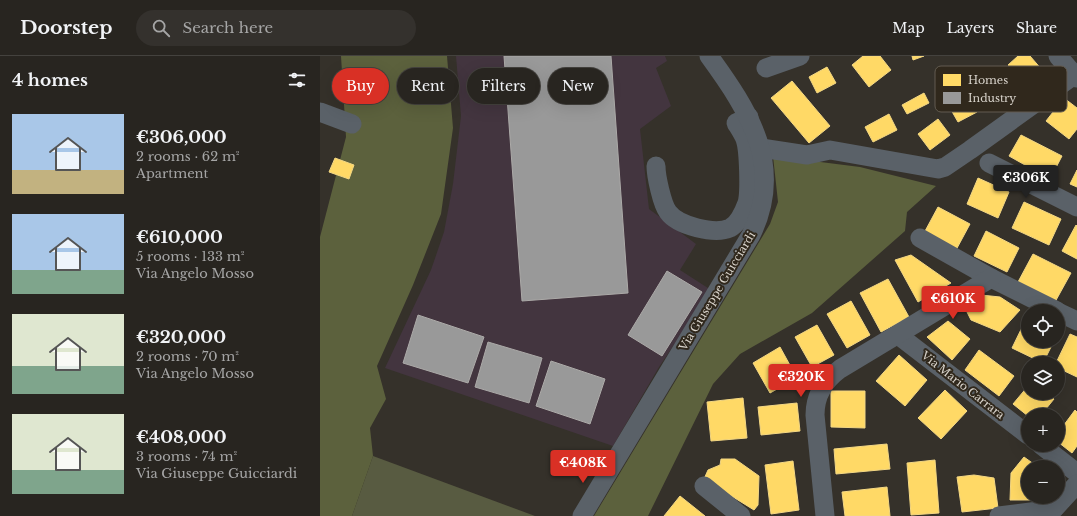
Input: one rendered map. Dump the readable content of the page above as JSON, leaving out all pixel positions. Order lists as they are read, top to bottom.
{
  "streets": {
    "street": ["Via Giuseppe Guicciardi", "Via Mario Carrara"]
  },
  "legend": ["Homes", "Industry"],
  "page": {
    "header": "Doorstep",
    "search": "Search here",
    "nav": ["Map", "Layers", "Share"],
    "heading": "4 homes",
    "chip": [
      "Buy",
      "Rent",
      "Filters",
      "New"
    ],
    "list": [
      {
        "name": "€306,000",
        "note": "2 rooms · 62 m² · Apartment"
      },
      {
        "name": "€610,000",
        "note": "5 rooms · 133 m² · Via Angelo Mosso"
      },
      {
        "name": "€320,000",
        "note": "2 rooms · 70 m² · Via Angelo Mosso"
      },
      {
        "name": "€408,000",
        "note": "3 rooms · 74 m² · Via Giuseppe Guicciardi"
      }
    ],
    "price": [
      "€306K",
      "€610K",
      "€320K",
      "€408K"
    ],
    "map_buttons": ["+", "−"]
  }
}
